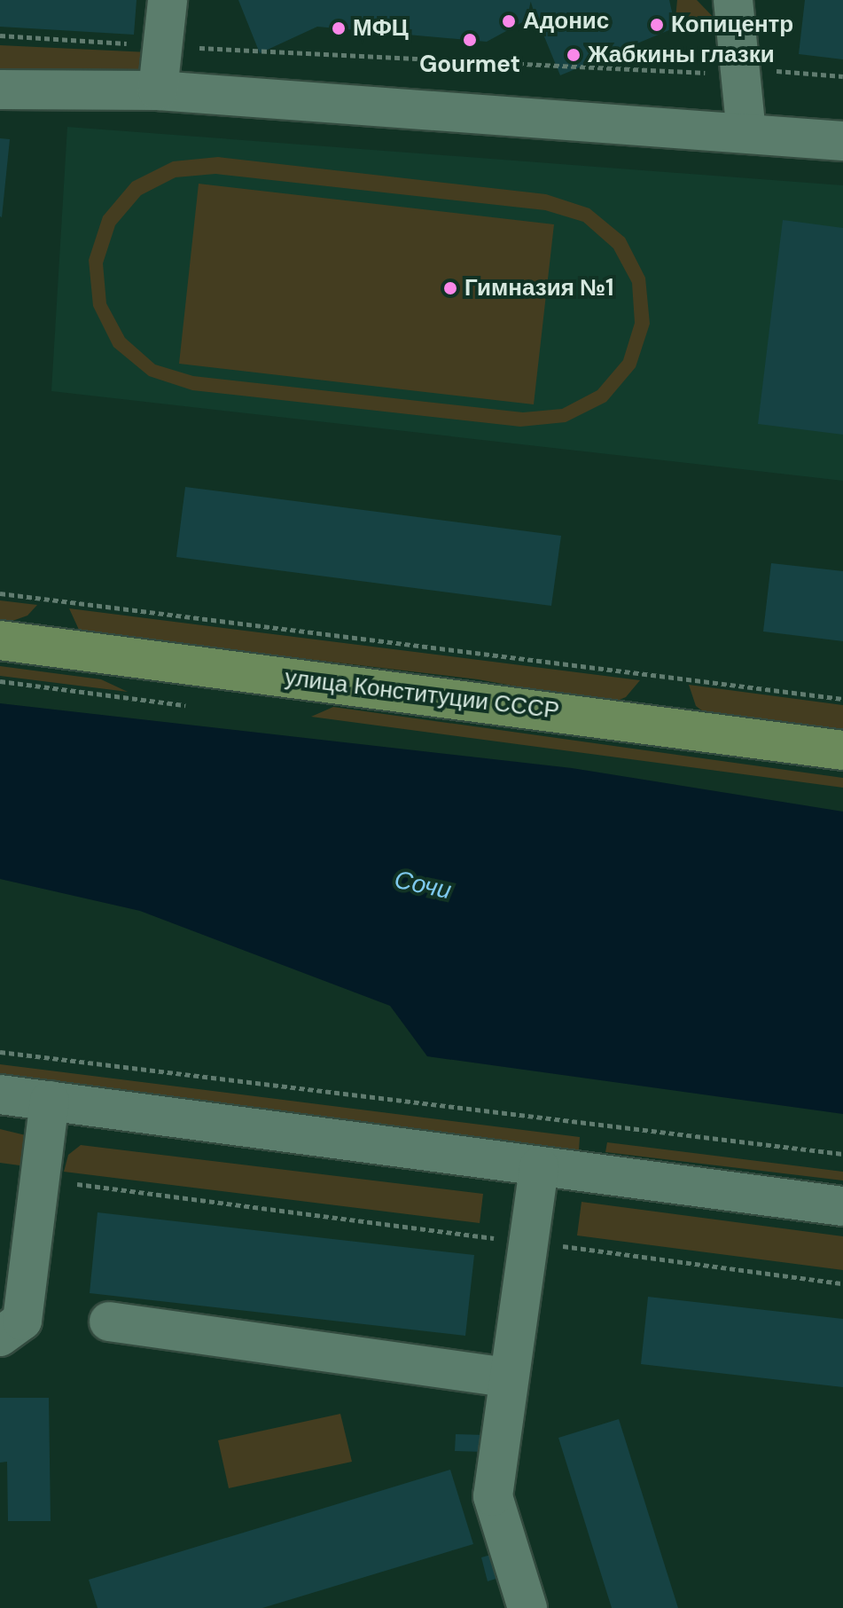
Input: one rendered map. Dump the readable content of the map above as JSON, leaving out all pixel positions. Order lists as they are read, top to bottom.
{
  "streets": {
    "main road": ["улица Конституции СССР"]
  },
  "water": ["Сочи"],
  "places": [
    "Адонис",
    "Копицентр",
    "МФЦ",
    "Gourmet",
    "Жабкины глазки",
    "Гимназия №1"
  ]
}
